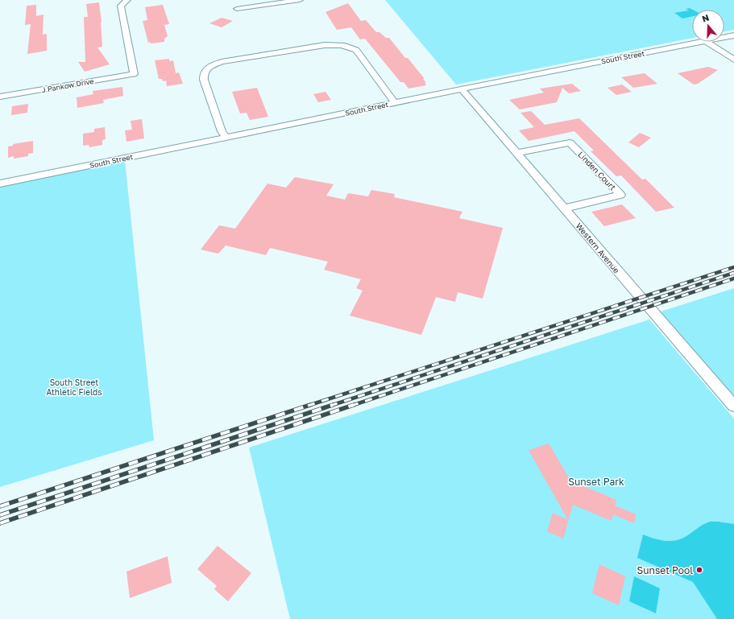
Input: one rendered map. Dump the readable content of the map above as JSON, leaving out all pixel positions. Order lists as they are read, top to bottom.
{
  "streets": {
    "street": [
      "South Street",
      "J Pankow Drive",
      "Linden Court",
      "Western Avenue"
    ]
  },
  "crossings": [
    ["South Street", "Western Avenue"],
    ["Linden Court", "Western Avenue"]
  ],
  "parks": ["South Street Athletic Fields", "Sunset Park"],
  "places": ["Sunset Pool"],
  "north": "top"
}
